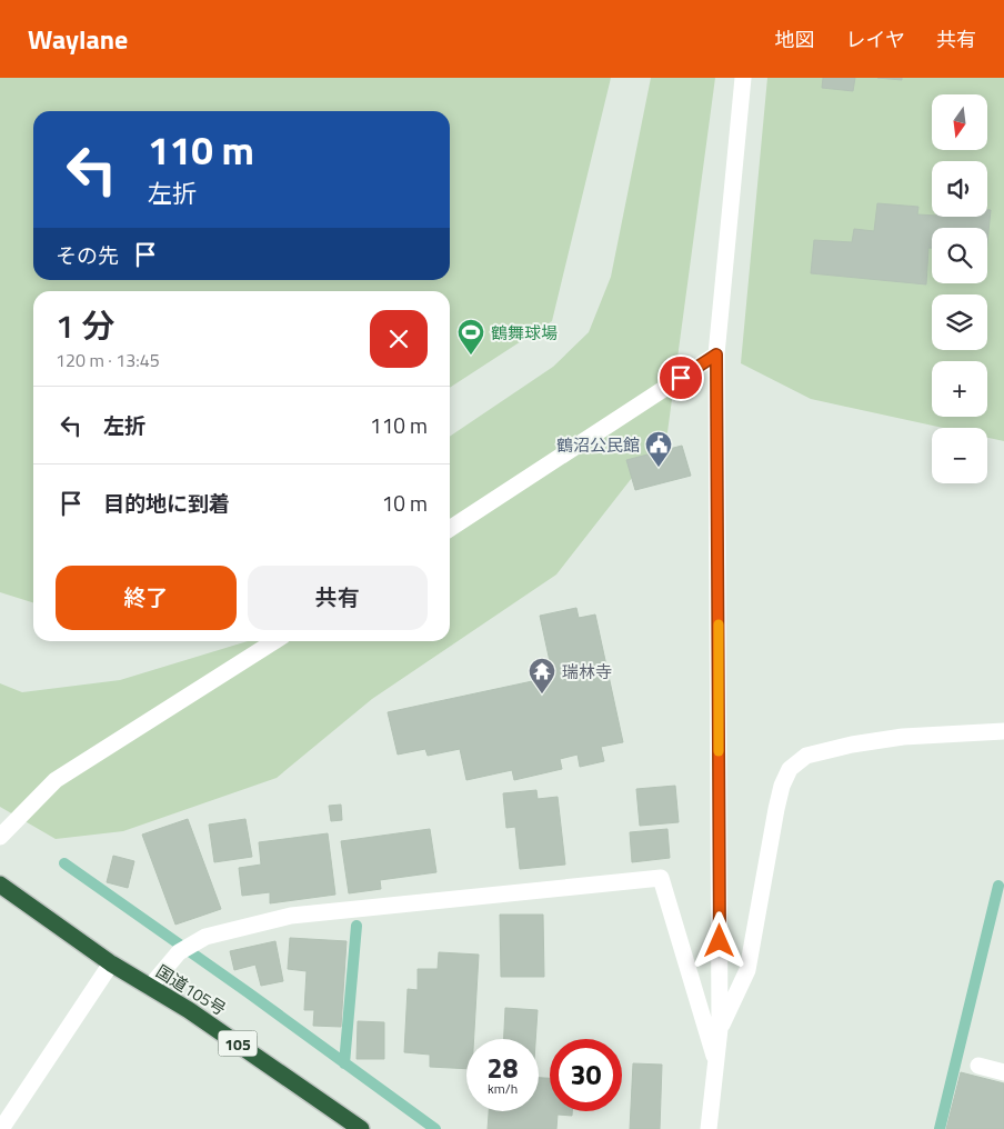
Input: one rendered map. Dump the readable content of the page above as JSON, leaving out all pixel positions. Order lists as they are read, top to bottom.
{
  "streets": {
    "highway": ["国道105号", "105"]
  },
  "places": {
    "sports": ["鶴舞球場"],
    "public building": ["鶴沼公民館"],
    "temple": ["瑞林寺"]
  },
  "north": "bottom",
  "page": {
    "header": "Waylane",
    "nav": ["地図", "レイヤ", "共有"],
    "map_buttons": ["+", "−"],
    "turn": ["110 m", "左折"],
    "then": "その先",
    "heading": ["1 分", "120 m · 13:45"],
    "list": [
      {
        "name": "左折",
        "value": "110 m"
      },
      {
        "name": "目的地に到着",
        "value": "10 m"
      }
    ],
    "buttons": ["終了", "共有"],
    "speed": "28 km/h",
    "limit": "30"
  }
}
